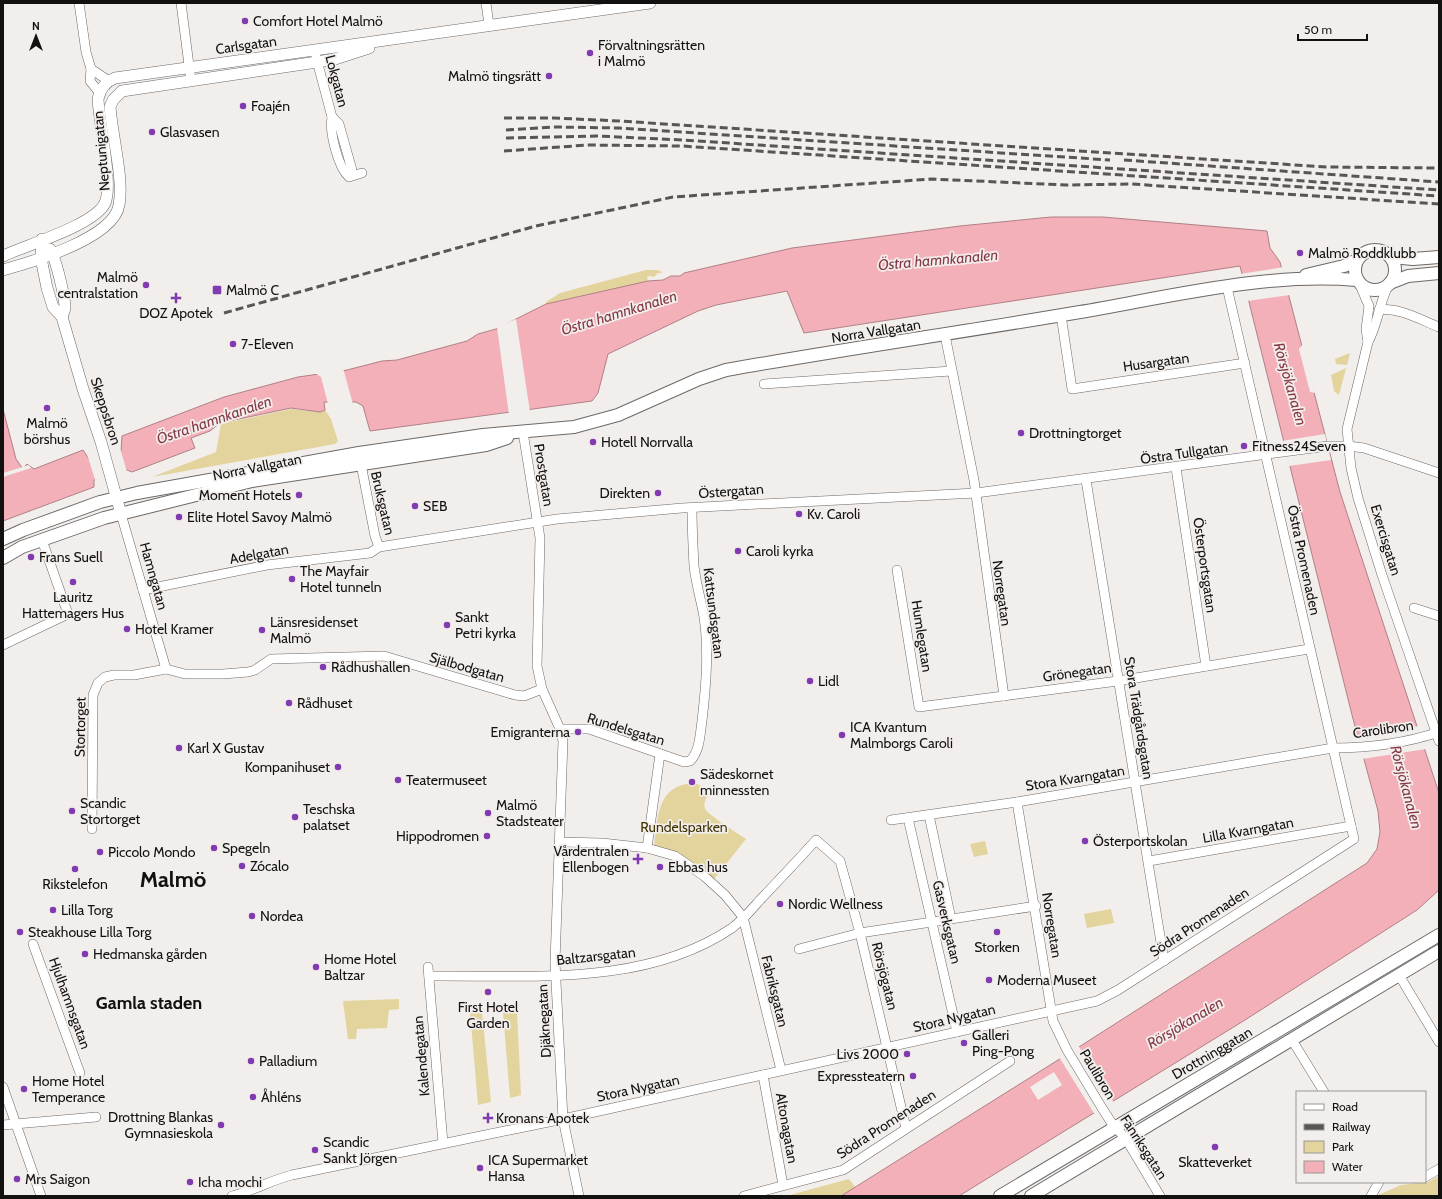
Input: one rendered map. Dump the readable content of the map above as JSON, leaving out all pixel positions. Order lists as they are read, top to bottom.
{
  "streets": {
    "main road": ["Norra Vallgatan", "Drottninggatan"],
    "street": [
      "Carlsgatan",
      "Lokgatan",
      "Neptunigatan",
      "Husargatan",
      "Skeppsbron",
      "Östra Tullgatan",
      "Prostgatan",
      "Östergatan",
      "Bruksgatan",
      "Exercisgatan",
      "Adelgatan",
      "Östra Promenaden",
      "Österportsgatan",
      "Hamngatan",
      "Norregatan",
      "Kattsundsgatan",
      "Humlegatan",
      "Själbodgatan",
      "Grönegatan",
      "Stora Trädgårdsgatan",
      "Stortorget",
      "Rundelsgatan",
      "Carolibron",
      "Stora Kvarngatan",
      "Lilla Kvarngatan",
      "Gasverksgatan",
      "Södra Promenaden",
      "Baltzarsgatan",
      "Rörsjögatan",
      "Fabriksgatan",
      "Hjulhamnsgatan",
      "Stora Nygatan",
      "Djäknegatan",
      "Kalendegatan",
      "Paulibron",
      "Altonagatan",
      "Fänriksgatan"
    ]
  },
  "crossings": [
    ["Carlsgatan", "Lokgatan"],
    ["Carlsgatan", "Neptunigatan"],
    ["Neptunigatan", "Skeppsbron"],
    ["Norra Vallgatan", "Husargatan"],
    ["Norra Vallgatan", "Skeppsbron"],
    ["Norra Vallgatan", "Prostgatan"],
    ["Norra Vallgatan", "Bruksgatan"],
    ["Norra Vallgatan", "Östra Promenaden"],
    ["Norra Vallgatan", "Hamngatan"],
    ["Husargatan", "Östra Promenaden"],
    ["Skeppsbron", "Hamngatan"],
    ["Östra Tullgatan", "Östergatan"],
    ["Östra Tullgatan", "Exercisgatan"],
    ["Östra Tullgatan", "Östra Promenaden"],
    ["Östra Tullgatan", "Österportsgatan"],
    ["Östra Tullgatan", "Stora Trädgårdsgatan"],
    ["Prostgatan", "Östergatan"],
    ["Prostgatan", "Själbodgatan"],
    ["Prostgatan", "Djäknegatan"],
    ["Östergatan", "Bruksgatan"],
    ["Östergatan", "Adelgatan"],
    ["Östergatan", "Norregatan"],
    ["Östergatan", "Kattsundsgatan"],
    ["Östergatan", "Stora Trädgårdsgatan"],
    ["Bruksgatan", "Adelgatan"],
    ["Exercisgatan", "Carolibron"],
    ["Adelgatan", "Hamngatan"],
    ["Östra Promenaden", "Grönegatan"],
    ["Östra Promenaden", "Carolibron"],
    ["Östra Promenaden", "Stora Kvarngatan"],
    ["Östra Promenaden", "Lilla Kvarngatan"],
    ["Östra Promenaden", "Södra Promenaden"],
    ["Österportsgatan", "Grönegatan"],
    ["Hamngatan", "Stortorget"],
    ["Norregatan", "Grönegatan"],
    ["Norregatan", "Stora Kvarngatan"],
    ["Norregatan", "Gasverksgatan"],
    ["Norregatan", "Södra Promenaden"],
    ["Norregatan", "Stora Nygatan"],
    ["Norregatan", "Paulibron"],
    ["Kattsundsgatan", "Rundelsgatan"],
    ["Humlegatan", "Grönegatan"],
    ["Själbodgatan", "Stortorget"],
    ["Själbodgatan", "Djäknegatan"],
    ["Grönegatan", "Stora Trädgårdsgatan"],
    ["Stora Trädgårdsgatan", "Stora Kvarngatan"],
    ["Stora Trädgårdsgatan", "Lilla Kvarngatan"],
    ["Stora Trädgårdsgatan", "Södra Promenaden"],
    ["Rundelsgatan", "Djäknegatan"],
    ["Carolibron", "Stora Kvarngatan"],
    ["Stora Kvarngatan", "Gasverksgatan"],
    ["Gasverksgatan", "Stora Nygatan"],
    ["Södra Promenaden", "Rörsjögatan"],
    ["Södra Promenaden", "Stora Nygatan"],
    ["Södra Promenaden", "Altonagatan"],
    ["Baltzarsgatan", "Rörsjögatan"],
    ["Baltzarsgatan", "Fabriksgatan"],
    ["Baltzarsgatan", "Djäknegatan"],
    ["Baltzarsgatan", "Kalendegatan"],
    ["Rörsjögatan", "Stora Nygatan"],
    ["Fabriksgatan", "Stora Nygatan"],
    ["Stora Nygatan", "Djäknegatan"],
    ["Stora Nygatan", "Kalendegatan"],
    ["Stora Nygatan", "Altonagatan"],
    ["Drottninggatan", "Fänriksgatan"],
    ["Paulibron", "Fänriksgatan"]
  ],
  "districts": ["Malmö", "Gamla staden"],
  "water": ["Östra hamnkanalen", "Rörsjökanalen"],
  "parks": ["Rundelsparken"],
  "places": {
    "other": [
      "Comfort Hotel Malmö",
      "Förvaltningsrätten i Malmö",
      "Malmö tingsrätt",
      "Foajén",
      "Glasvasen",
      "Malmö Roddklubb",
      "Malmö centralstation",
      "7-Eleven",
      "Malmö börshus",
      "Drottningtorget",
      "Hotell Norrvalla",
      "Fitness24Seven",
      "Direkten",
      "Moment Hotels",
      "SEB",
      "Kv. Caroli",
      "Elite Hotel Savoy Malmö",
      "Caroli kyrka",
      "Frans Suell",
      "The Mayfair Hotel tunneln",
      "Lauritz Hattemagers Hus",
      "Sankt Petri kyrka",
      "Hotel Kramer",
      "Länsresidenset Malmö",
      "Rådhushallen",
      "Lidl",
      "Rådhuset",
      "Emigranterna",
      "ICA Kvantum Malmborgs Caroli",
      "Karl X Gustav",
      "Kompanihuset",
      "Teatermuseet",
      "Sädeskornet minnessten",
      "Scandic Stortorget",
      "Malmö Stadsteater",
      "Teschska palatset",
      "Hippodromen",
      "Österportskolan",
      "Spegeln",
      "Piccolo Mondo",
      "Zócalo",
      "Ebbas hus",
      "Rikstelefon",
      "Nordic Wellness",
      "Lilla Torg",
      "Nordea",
      "Steakhouse Lilla Torg",
      "Storken",
      "Hedmanska gården",
      "Home Hotel Baltzar",
      "Moderna Museet",
      "First Hotel Garden",
      "Galleri Ping-Pong",
      "Livs 2000",
      "Palladium",
      "Expressteatern",
      "Home Hotel Temperance",
      "Åhléns",
      "Drottning Blankas Gymnasieskola",
      "Skatteverket",
      "Scandic Sankt Jörgen",
      "ICA Supermarket Hansa",
      "Mrs Saigon",
      "Icha mochi"
    ],
    "transit": ["Malmö C"],
    "health": ["DOZ Apotek", "Vårdentralen Ellenbogen", "Kronans Apotek"]
  },
  "legend": [
    "Road",
    "Railway",
    "Park",
    "Water"
  ],
  "scale_bar": "50 m",
  "north": "top"
}
